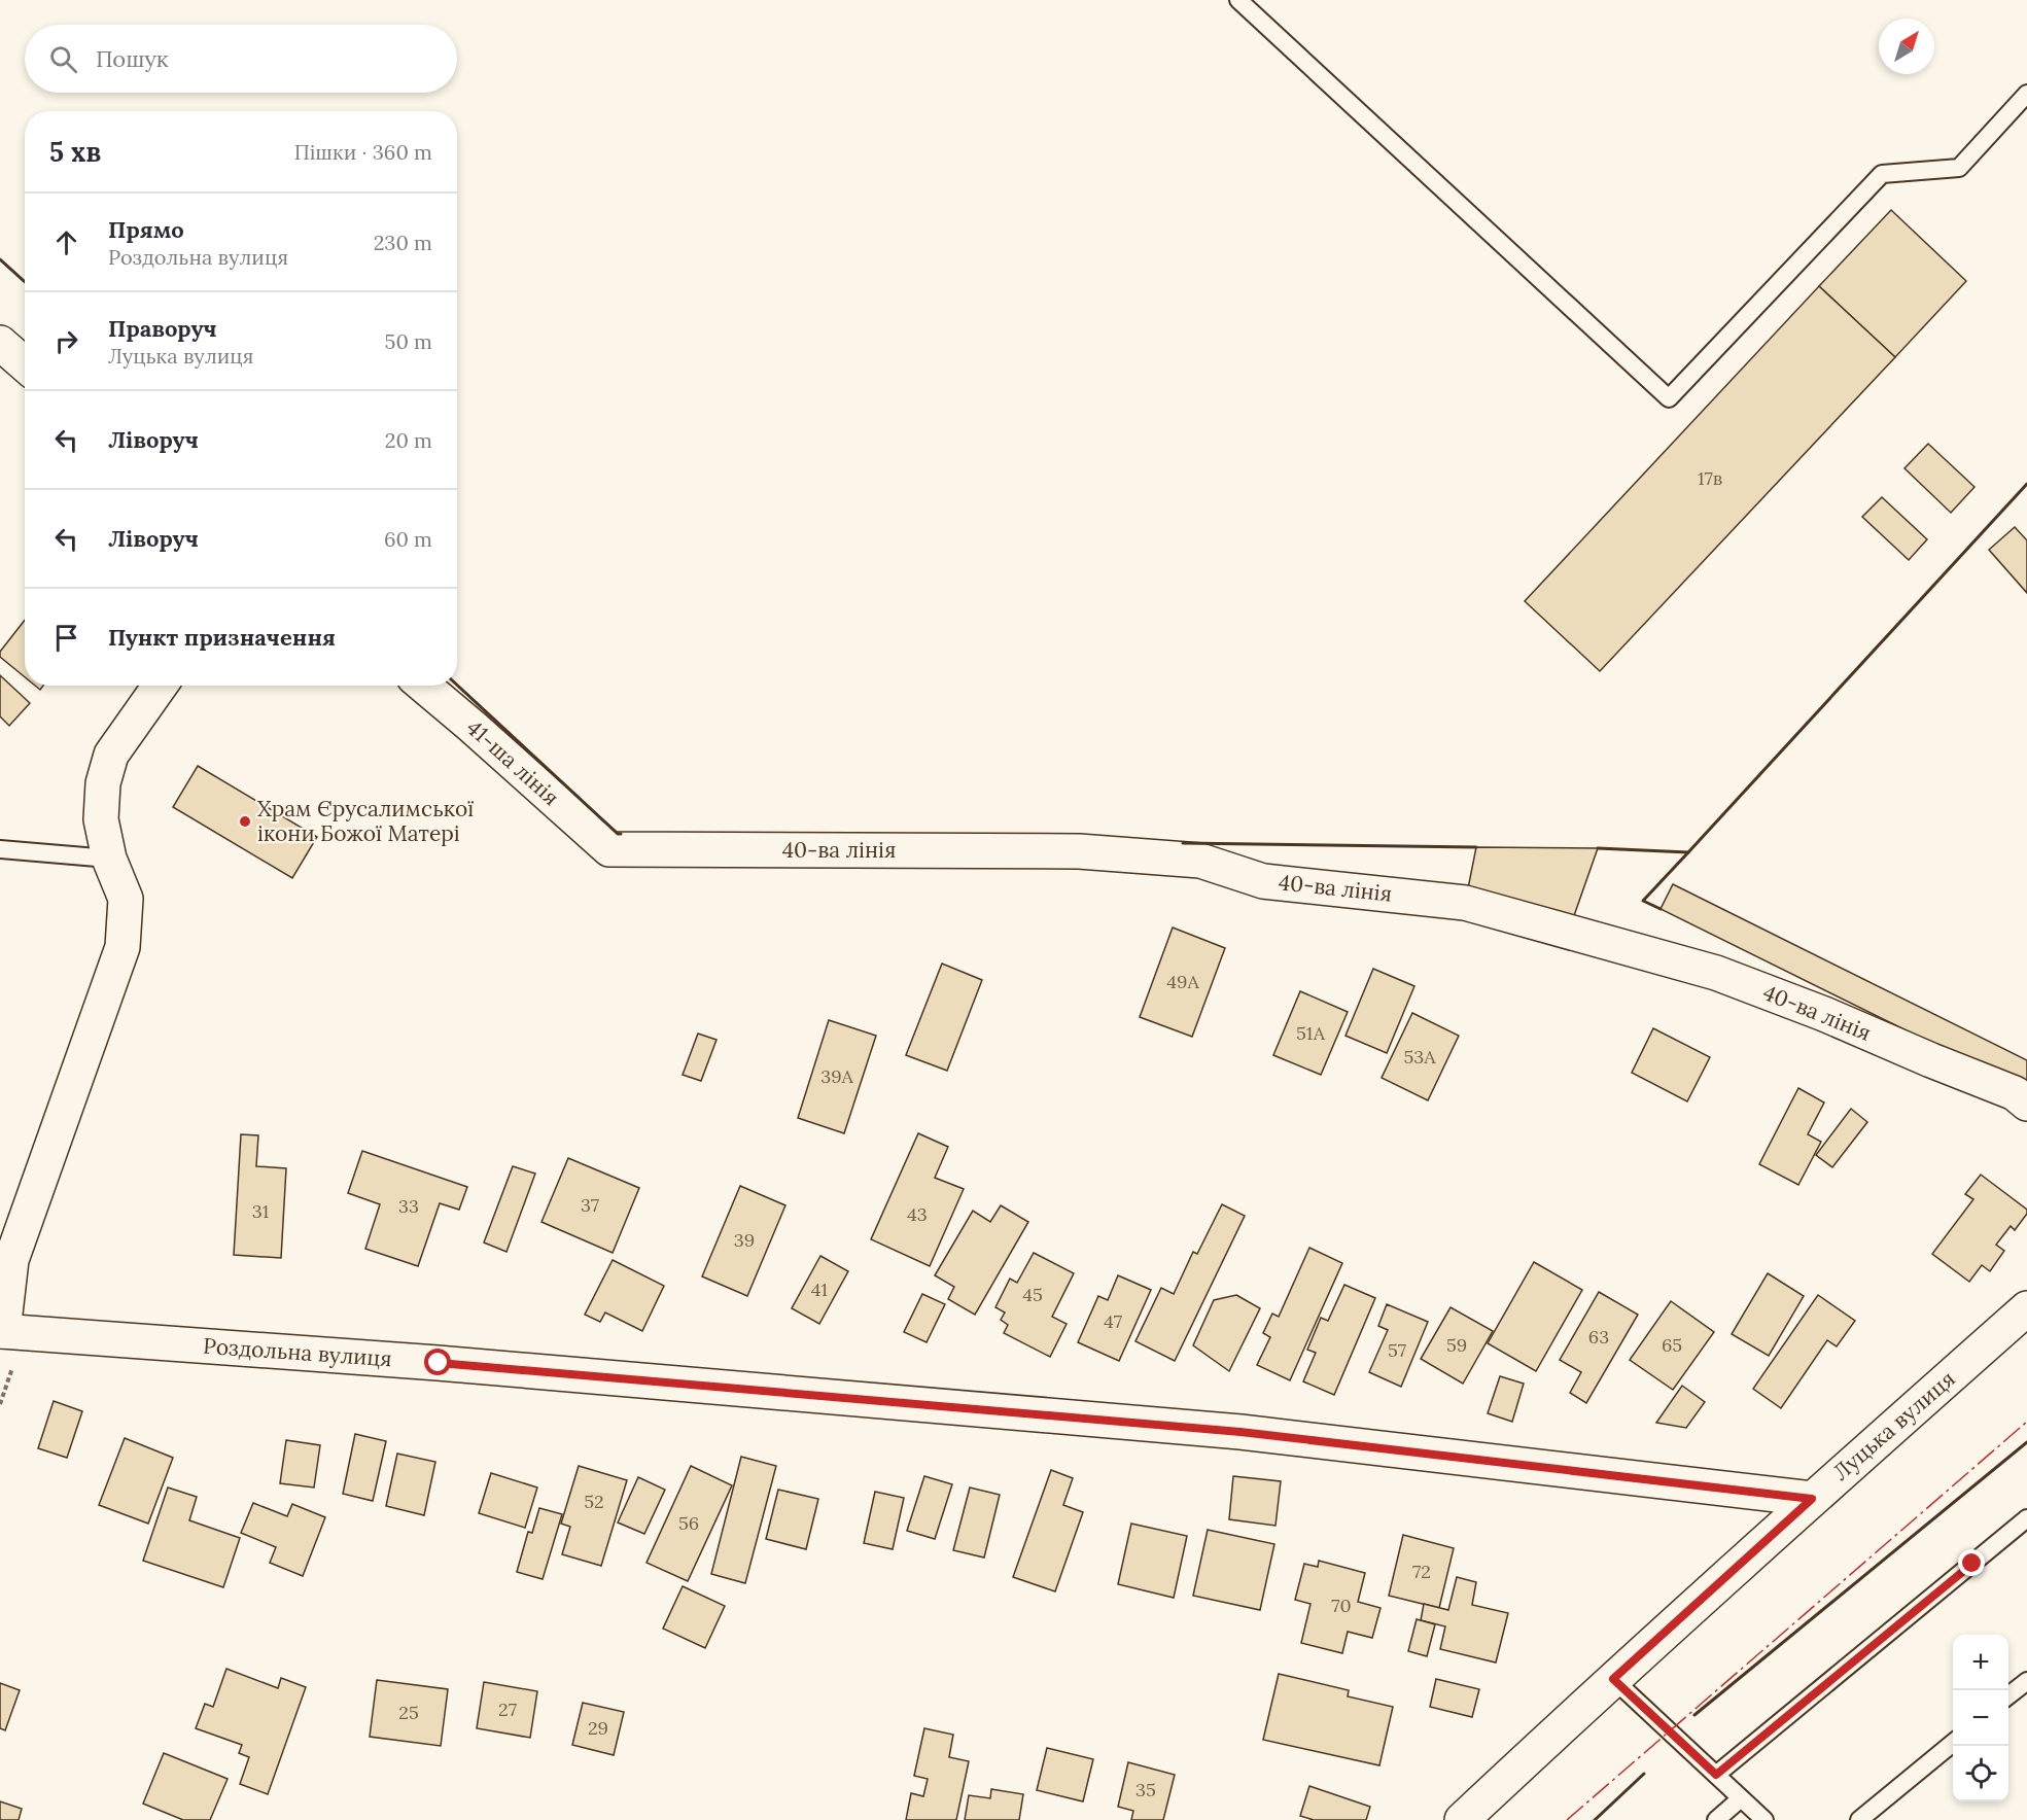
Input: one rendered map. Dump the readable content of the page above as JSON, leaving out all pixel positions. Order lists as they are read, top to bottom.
{
  "streets": {
    "street": [
      "41-ша лінія",
      "40-ва лінія",
      "Роздольна вулиця",
      "Луцька вулиця"
    ]
  },
  "crossings": [
    ["41-ша лінія", "40-ва лінія"],
    ["Роздольна вулиця", "Луцька вулиця"]
  ],
  "places": ["Храм Єрусалимської ікони Божої Матері"],
  "house_numbers": [
    "17в",
    "49А",
    "51А",
    "53А",
    "39А",
    "37",
    "33",
    "31",
    "43",
    "39",
    "41",
    "45",
    "47",
    "63",
    "59",
    "65",
    "57",
    "52",
    "56",
    "72",
    "70",
    "27",
    "25",
    "29",
    "35"
  ],
  "north": "top right",
  "page": {
    "search": "Пошук",
    "heading": ["5 хв", "Пішки · 360 m"],
    "list": [
      ["Прямо", "Роздольна вулиця", "230 m"],
      ["Праворуч", "Луцька вулиця", "50 m"],
      ["Ліворуч", "20 m"],
      ["Ліворуч", "60 m"],
      "Пункт призначення"
    ],
    "map_buttons": ["+", "−"]
  }
}
